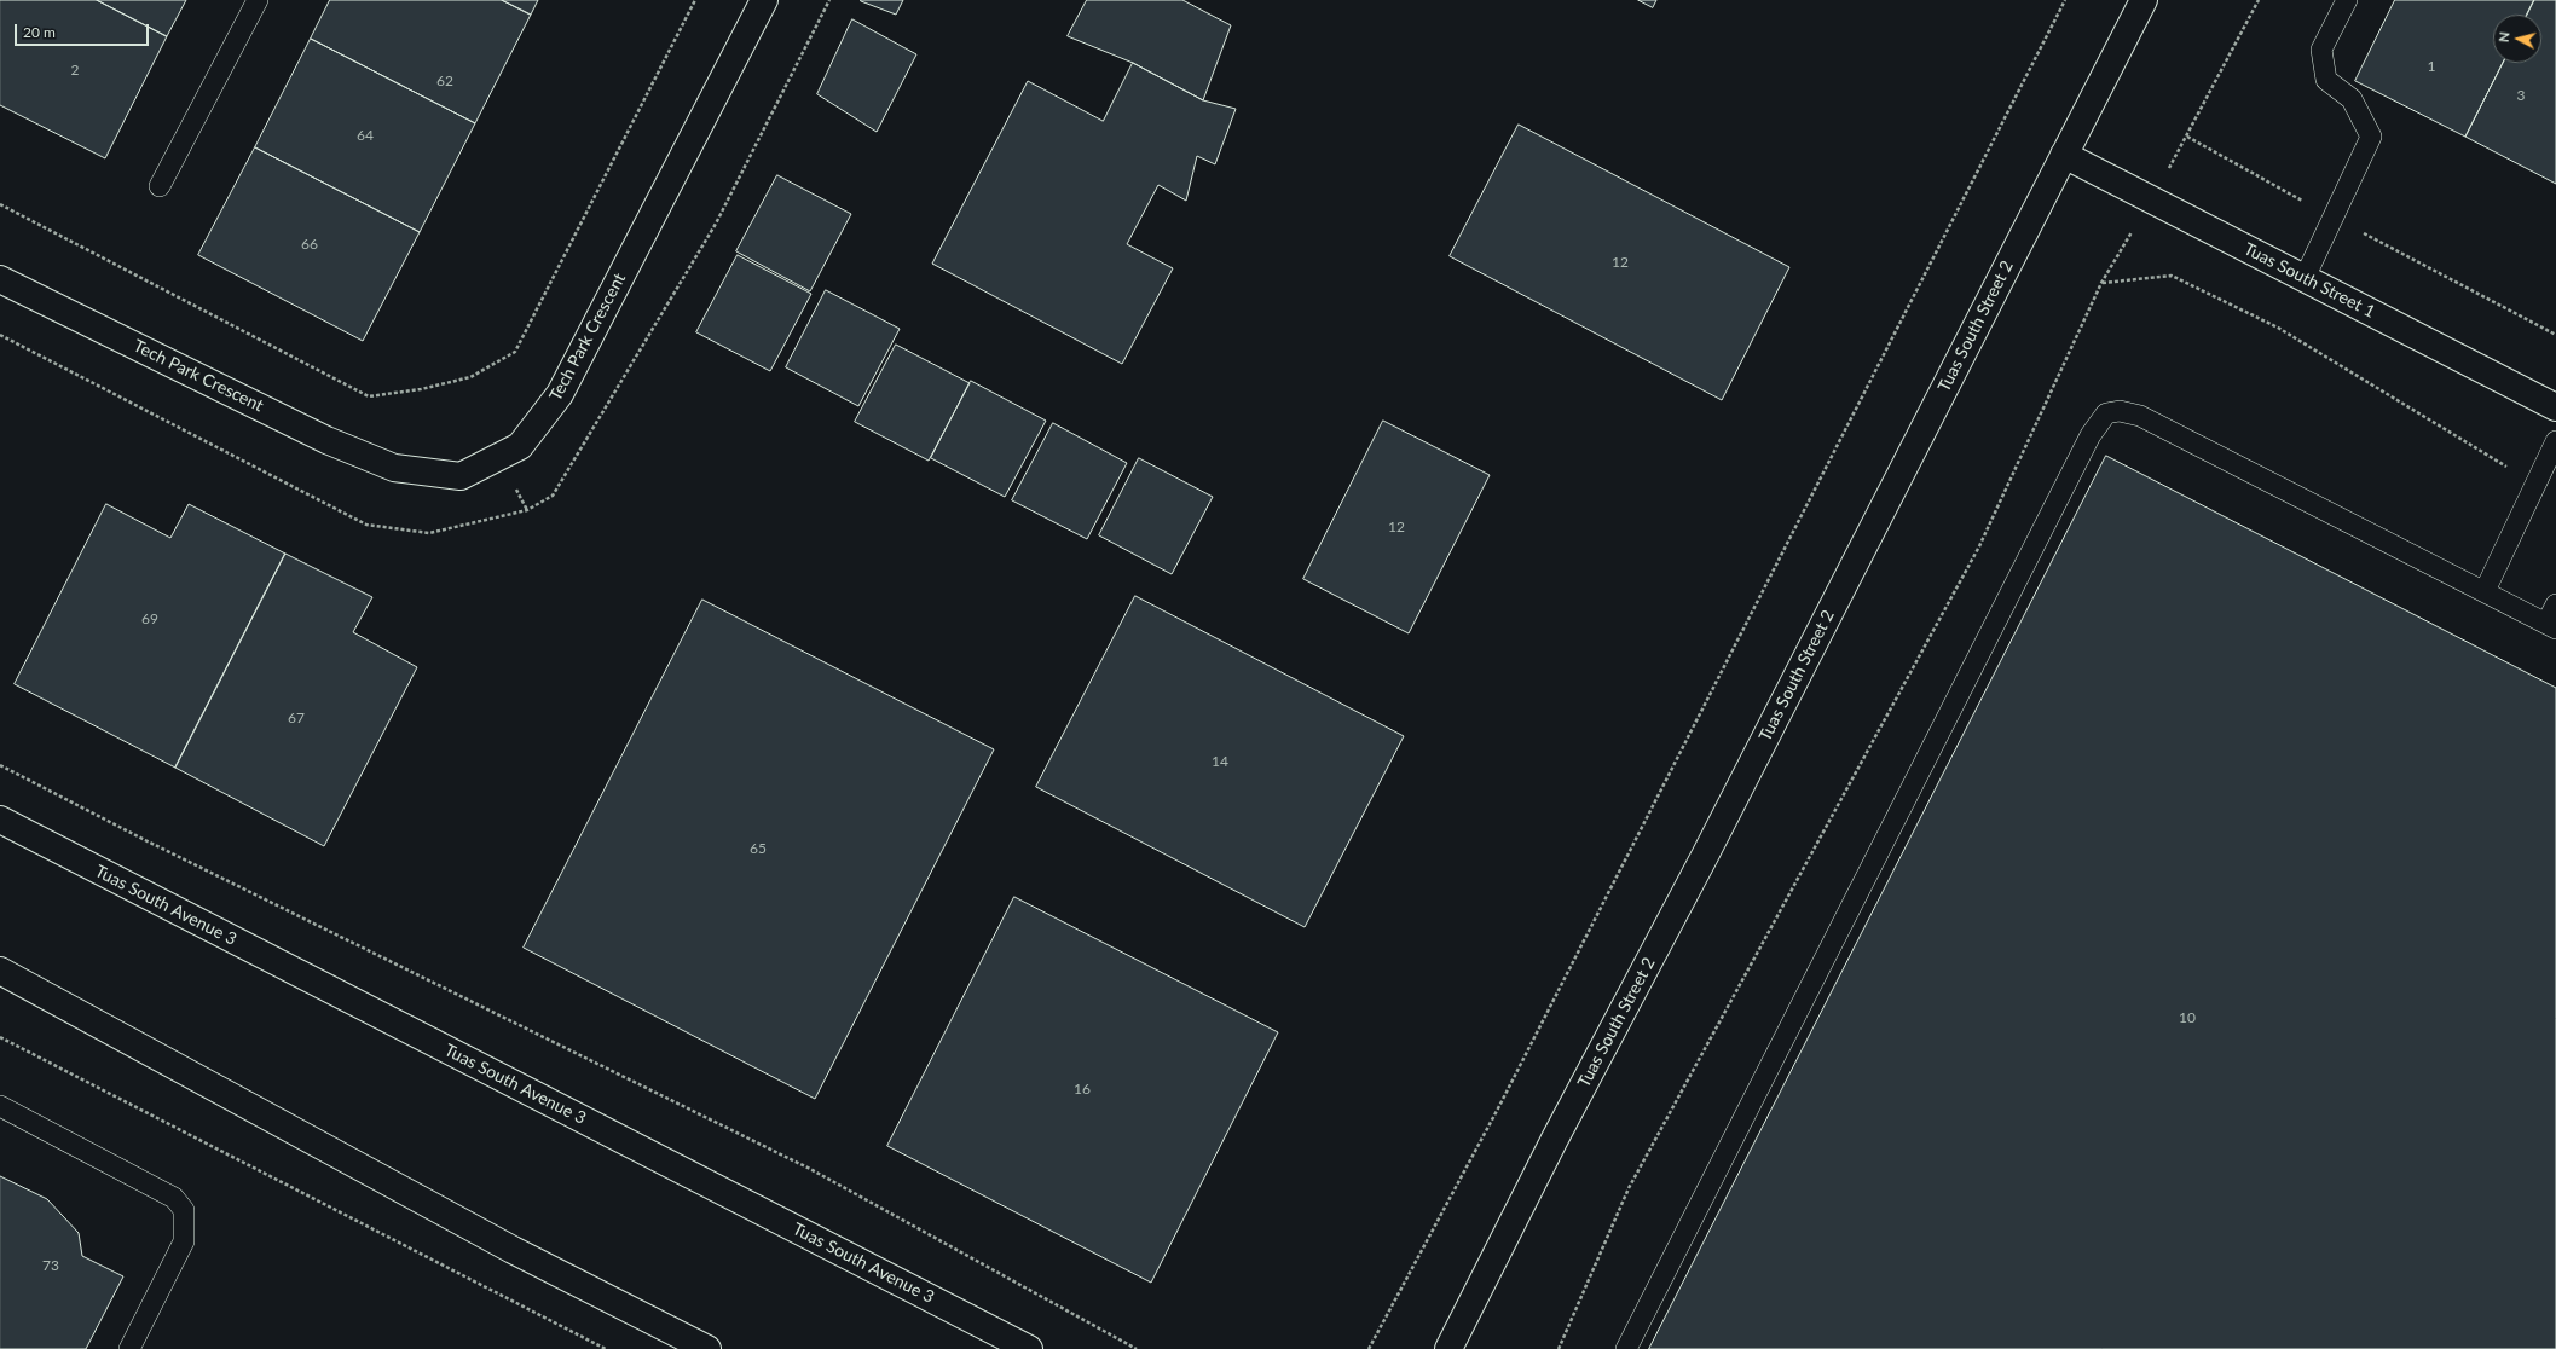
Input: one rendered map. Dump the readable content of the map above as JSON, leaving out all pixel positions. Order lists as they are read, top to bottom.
{
  "streets": {
    "street": [
      "Tuas South Street 1",
      "Tuas South Street 2",
      "Tech Park Crescent",
      "Tuas South Avenue 3"
    ]
  },
  "crossings": [
    ["Tuas South Street 1", "Tuas South Street 2"]
  ],
  "house_numbers": [
    "1",
    "2",
    "62",
    "3",
    "64",
    "66",
    "12",
    "12",
    "69",
    "67",
    "14",
    "65",
    "10",
    "16",
    "73"
  ],
  "scale_bar": "20 m",
  "north": "left"
}
